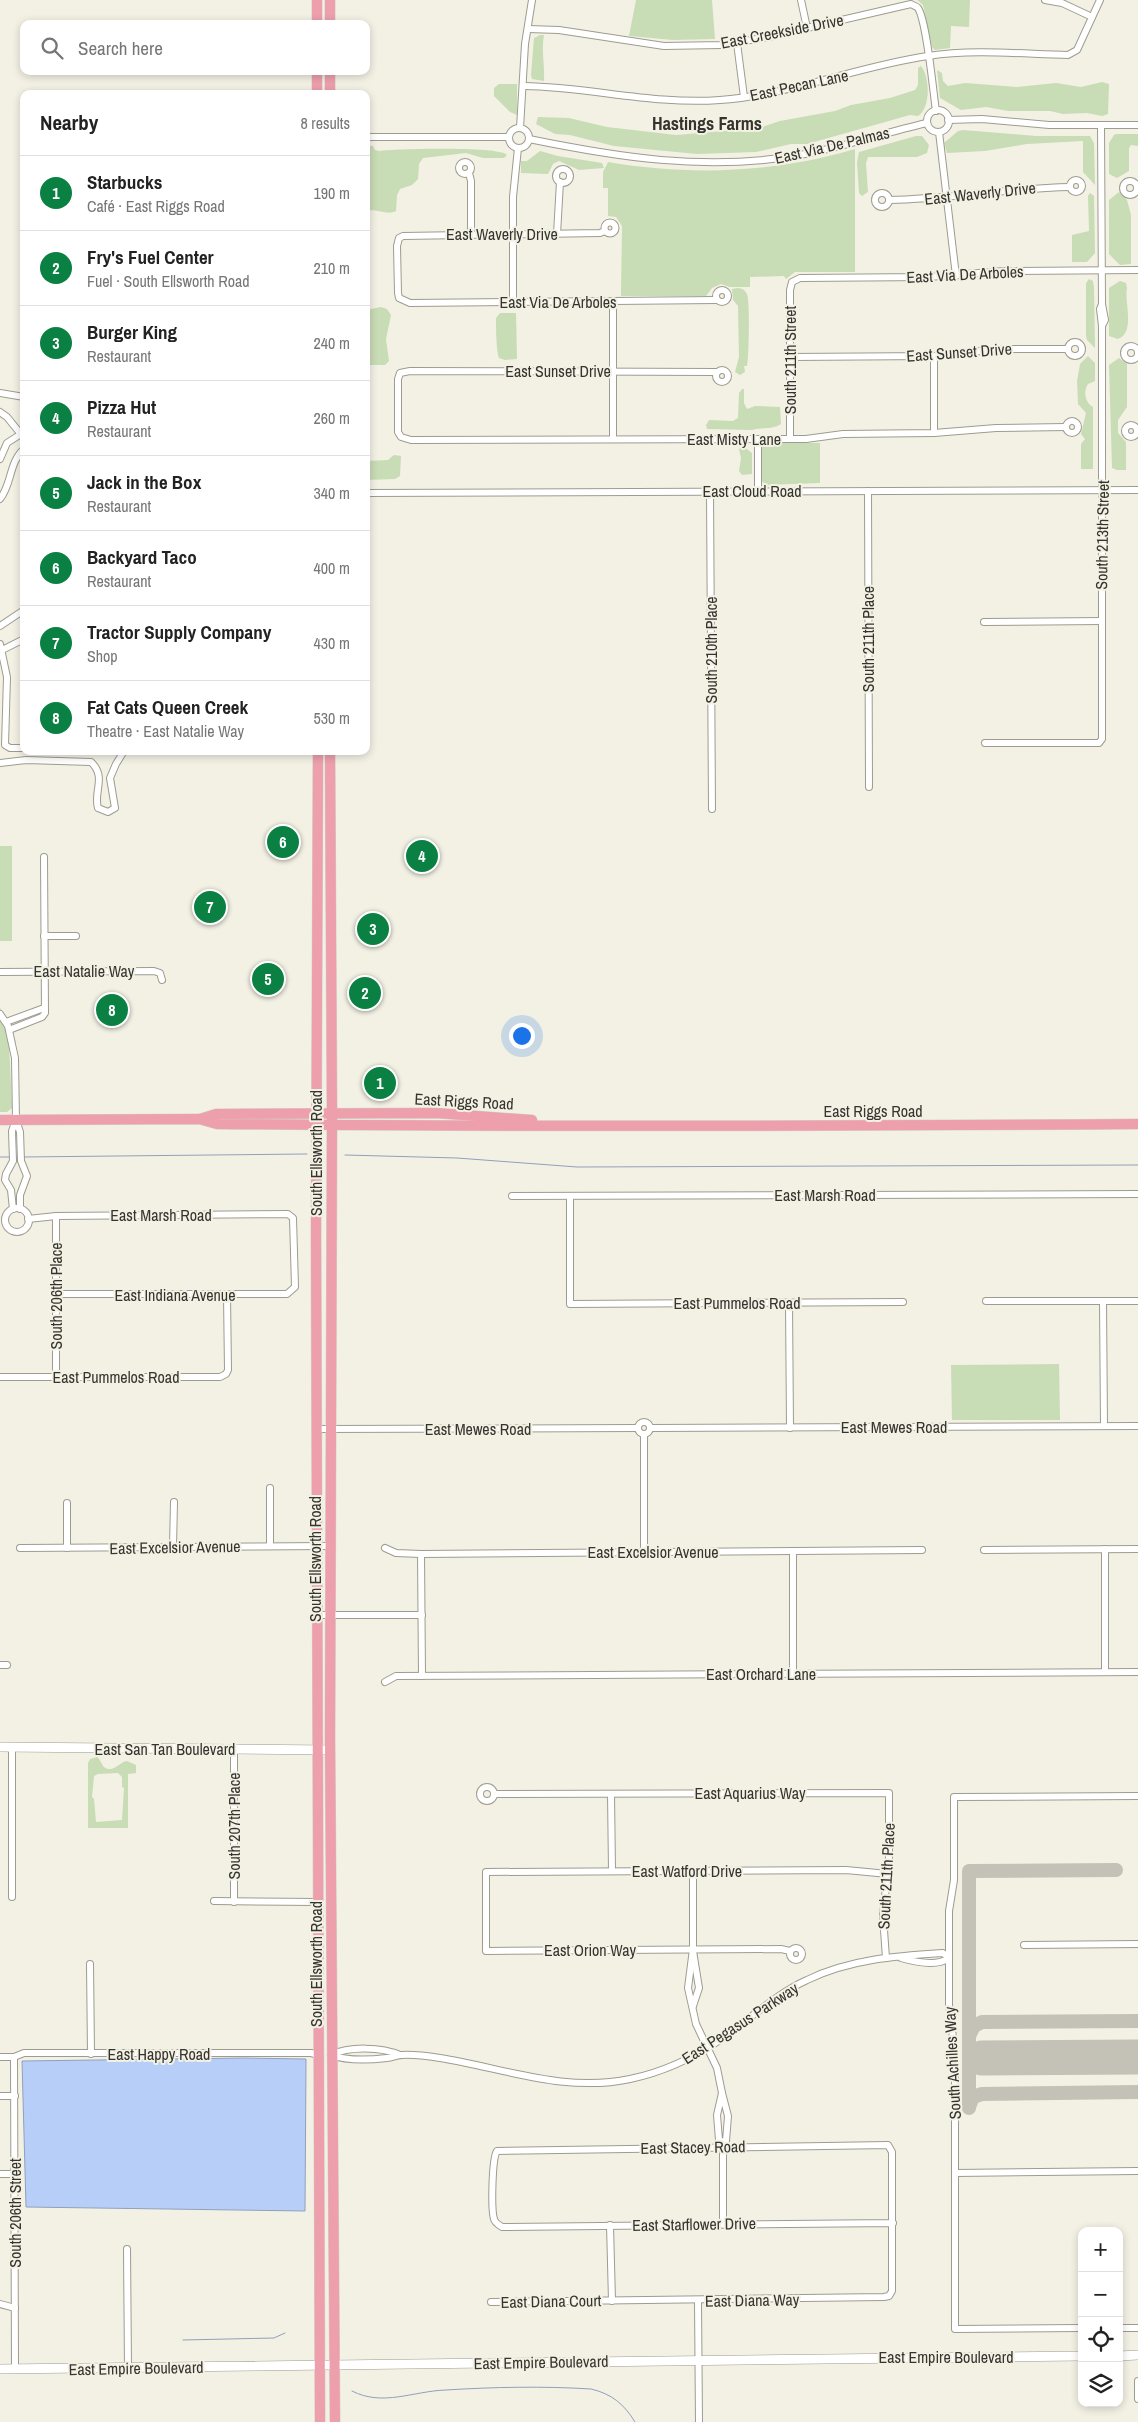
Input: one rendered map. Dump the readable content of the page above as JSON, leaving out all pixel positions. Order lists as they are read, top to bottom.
{
  "streets": {
    "main road": ["East Riggs Road", "South Ellsworth Road"],
    "street": [
      "East Creekside Drive",
      "East Pecan Lane",
      "East Via De Palmas",
      "East Waverly Drive",
      "East Via De Arboles",
      "East Sunset Drive",
      "South 211th Street",
      "East Misty Lane",
      "East Cloud Road",
      "South 213th Street",
      "South 211th Place",
      "South 210th Place",
      "East Natalie Way",
      "East Marsh Road",
      "East Indiana Avenue",
      "South 206th Place",
      "East Pummelos Road",
      "East Mewes Road",
      "East Excelsior Avenue",
      "East Orchard Lane",
      "East San Tan Boulevard",
      "East Aquarius Way",
      "South 207th Place",
      "East Watford Drive",
      "East Orion Way",
      "East Pegasus Parkway",
      "East Happy Road",
      "South Achilles Way",
      "East Stacey Road",
      "South 206th Street",
      "East Starflower Drive",
      "East Diana Way",
      "East Diana Court",
      "East Empire Boulevard"
    ]
  },
  "crossings": [
    ["East Creekside Drive", "East Pecan Lane"],
    ["East Waverly Drive", "East Via De Arboles"],
    ["East Via De Arboles", "South 211th Street"],
    ["East Via De Arboles", "South 213th Street"],
    ["East Sunset Drive", "South 211th Street"],
    ["East Sunset Drive", "East Misty Lane"],
    ["South 211th Street", "East Misty Lane"],
    ["East Cloud Road", "South 213th Street"],
    ["East Cloud Road", "South 211th Place"],
    ["East Cloud Road", "South 210th Place"],
    ["South 211th Place", "East Aquarius Way"],
    ["South 211th Place", "East Watford Drive"],
    ["South 211th Place", "East Pegasus Parkway"],
    ["East Riggs Road", "South Ellsworth Road"],
    ["South Ellsworth Road", "East Mewes Road"],
    ["South Ellsworth Road", "East Excelsior Avenue"],
    ["South Ellsworth Road", "East San Tan Boulevard"],
    ["South Ellsworth Road", "East Pegasus Parkway"],
    ["South Ellsworth Road", "East Happy Road"],
    ["South Ellsworth Road", "East Empire Boulevard"],
    ["East Marsh Road", "East Indiana Avenue"],
    ["East Marsh Road", "South 206th Place"],
    ["East Marsh Road", "East Pummelos Road"],
    ["East Indiana Avenue", "South 206th Place"],
    ["East Indiana Avenue", "East Pummelos Road"],
    ["South 206th Place", "East Pummelos Road"],
    ["East San Tan Boulevard", "South 207th Place"],
    ["East Watford Drive", "East Orion Way"],
    ["East Pegasus Parkway", "South Achilles Way"],
    ["East Happy Road", "South 206th Street"],
    ["East Stacey Road", "East Starflower Drive"],
    ["East Stacey Road", "East Diana Way"],
    ["South 206th Street", "East Empire Boulevard"],
    ["East Starflower Drive", "East Diana Way"],
    ["East Diana Way", "East Diana Court"]
  ],
  "districts": ["Hastings Farms"],
  "page": {
    "search": "Search here",
    "heading": ["Nearby", "8 results"],
    "list": [
      {
        "mark": "1",
        "name": "Starbucks",
        "note": "Café · East Riggs Road",
        "value": "190 m"
      },
      {
        "mark": "2",
        "name": "Fry's Fuel Center",
        "note": "Fuel · South Ellsworth Road",
        "value": "210 m"
      },
      {
        "mark": "3",
        "name": "Burger King",
        "note": "Restaurant",
        "value": "240 m"
      },
      {
        "mark": "4",
        "name": "Pizza Hut",
        "note": "Restaurant",
        "value": "260 m"
      },
      {
        "mark": "5",
        "name": "Jack in the Box",
        "note": "Restaurant",
        "value": "340 m"
      },
      {
        "mark": "6",
        "name": "Backyard Taco",
        "note": "Restaurant",
        "value": "400 m"
      },
      {
        "mark": "7",
        "name": "Tractor Supply Company",
        "note": "Shop",
        "value": "430 m"
      },
      {
        "mark": "8",
        "name": "Fat Cats Queen Creek",
        "note": "Theatre · East Natalie Way",
        "value": "530 m"
      }
    ],
    "pins": [
      "6",
      "4",
      "7",
      "3",
      "5",
      "2",
      "8",
      "1"
    ],
    "map_buttons": ["+", "−"]
  }
}
